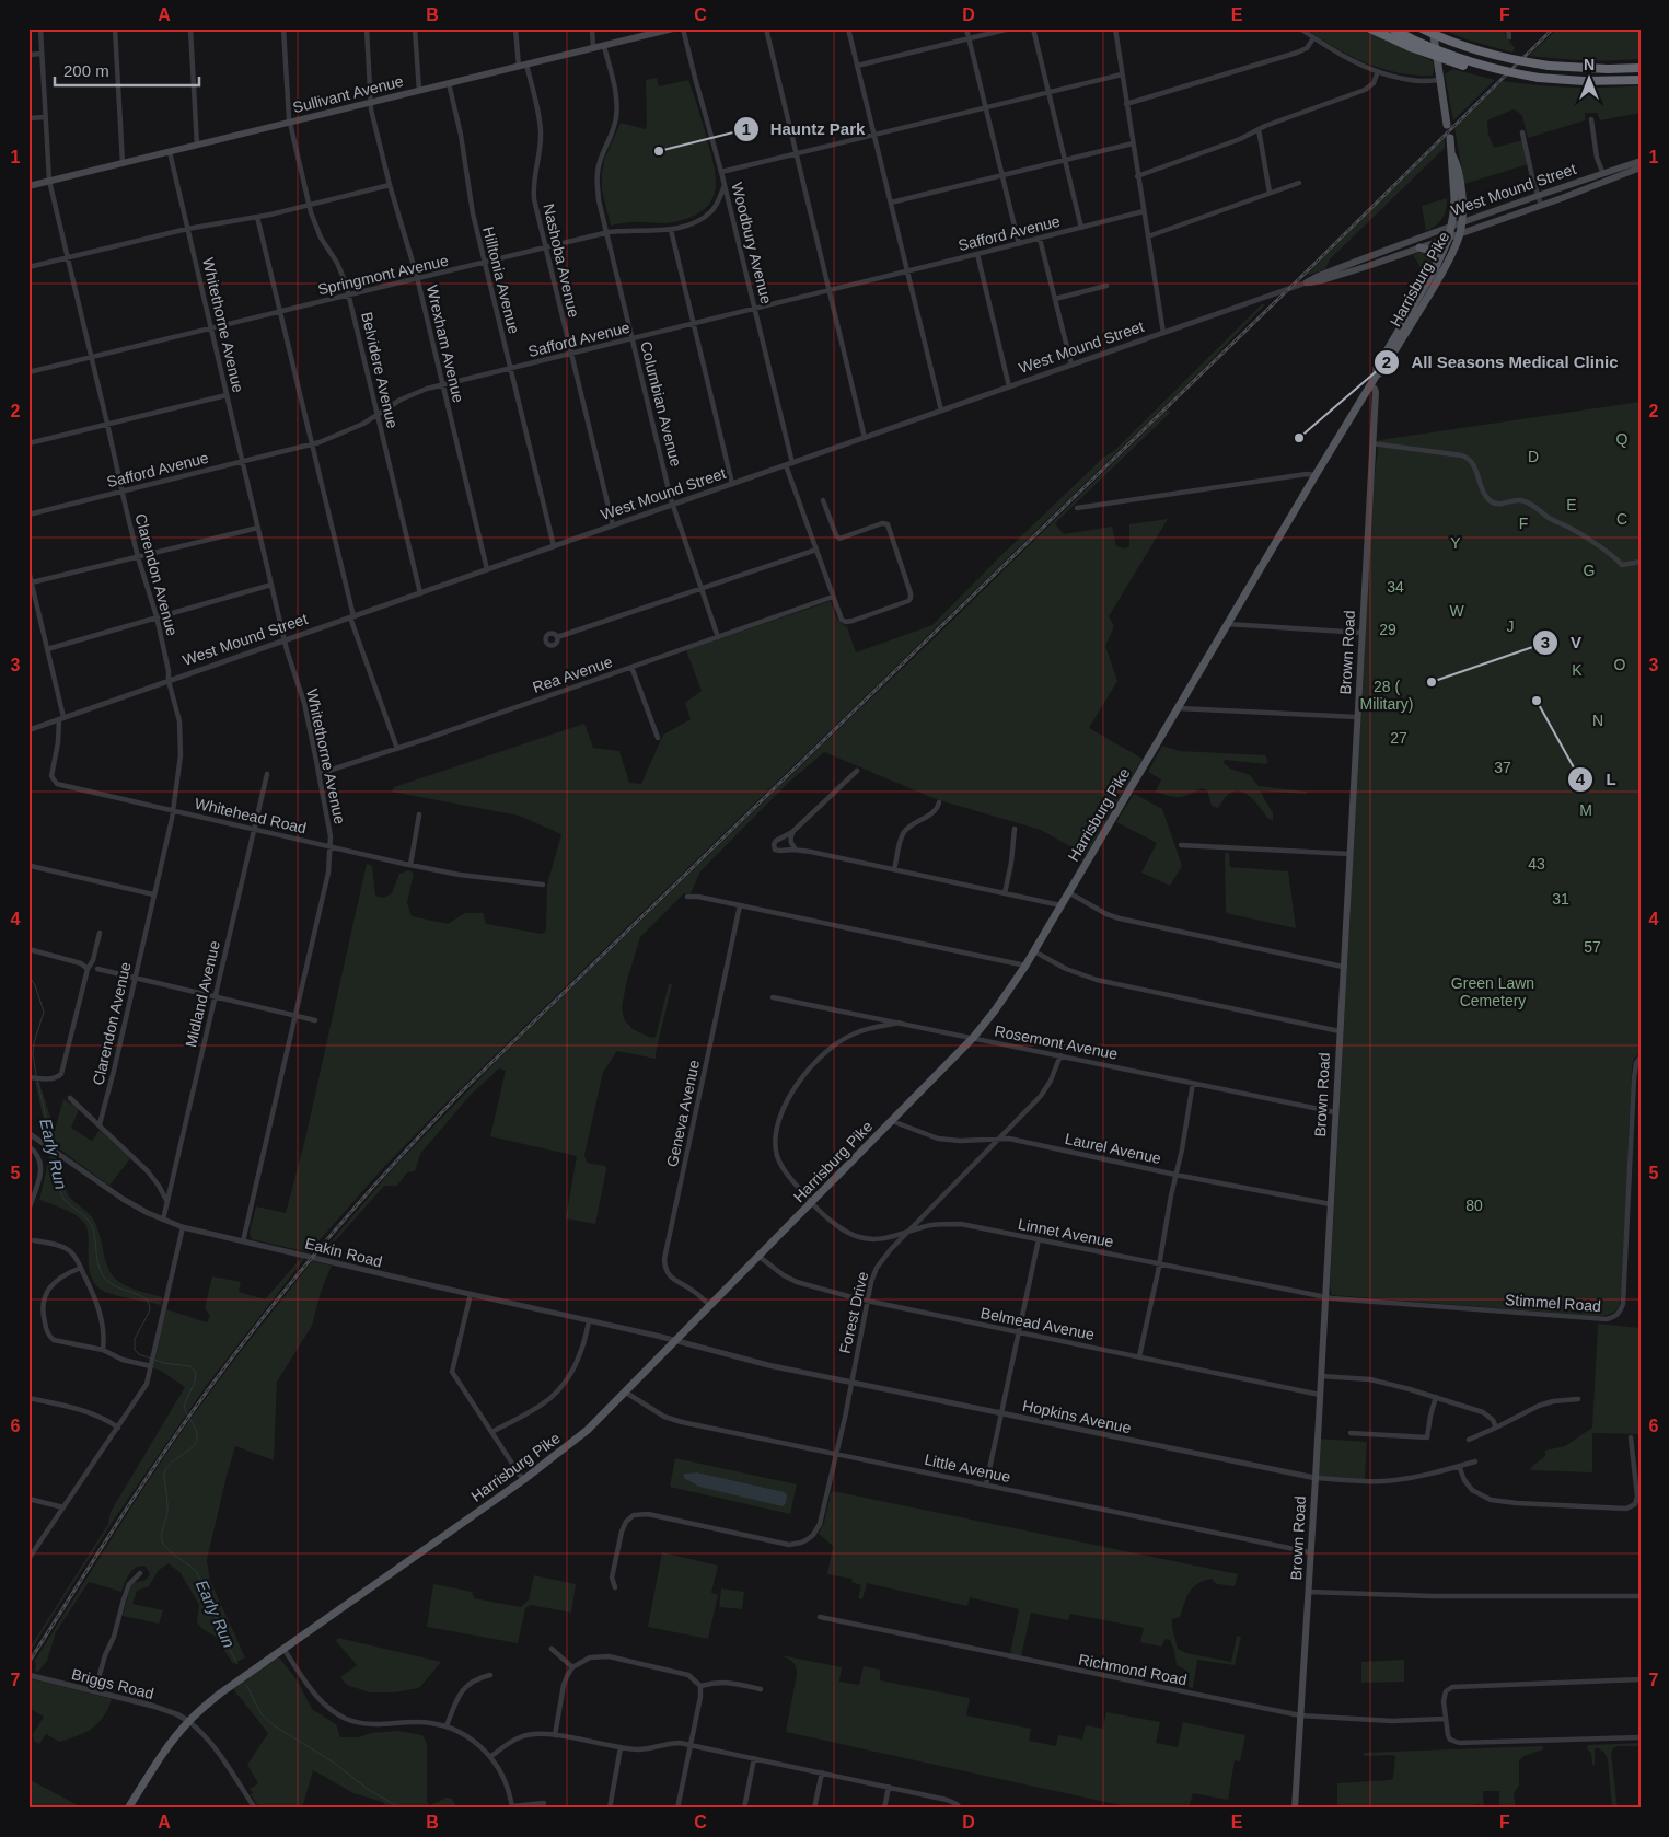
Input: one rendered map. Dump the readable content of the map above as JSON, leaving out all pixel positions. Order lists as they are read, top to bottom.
{
  "streets": {
    "main road": [
      "Sullivant Avenue",
      "West Mound Street",
      "Harrisburg Pike",
      "Brown Road"
    ],
    "street": [
      "Safford Avenue",
      "Woodbury Avenue",
      "Nashoba Avenue",
      "Springmont Avenue",
      "Hilltonia Avenue",
      "Whitethorne Avenue",
      "Wrexham Avenue",
      "Belvidere Avenue",
      "Columbian Avenue",
      "Clarendon Avenue",
      "Rea Avenue",
      "Whitehead Road",
      "Midland Avenue",
      "Rosemont Avenue",
      "Geneva Avenue",
      "Laurel Avenue",
      "Linnet Avenue",
      "Eakin Road",
      "Stimmel Road",
      "Forest Drive",
      "Belmead Avenue",
      "Hopkins Avenue",
      "Little Avenue",
      "Richmond Road",
      "Briggs Road"
    ]
  },
  "crossings": [
    ["Sullivant Avenue", "Nashoba Avenue"],
    ["Sullivant Avenue", "Hilltonia Avenue"],
    ["Sullivant Avenue", "Whitethorne Avenue"],
    ["Sullivant Avenue", "Wrexham Avenue"],
    ["Sullivant Avenue", "Belvidere Avenue"],
    ["Sullivant Avenue", "Columbian Avenue"],
    ["Sullivant Avenue", "Clarendon Avenue"],
    ["West Mound Street", "Woodbury Avenue"],
    ["West Mound Street", "Nashoba Avenue"],
    ["West Mound Street", "Harrisburg Pike"],
    ["West Mound Street", "Hilltonia Avenue"],
    ["West Mound Street", "Whitethorne Avenue"],
    ["West Mound Street", "Wrexham Avenue"],
    ["West Mound Street", "Belvidere Avenue"],
    ["West Mound Street", "Columbian Avenue"],
    ["West Mound Street", "Clarendon Avenue"],
    ["West Mound Street", "Whitehead Road"],
    ["Safford Avenue", "Woodbury Avenue"],
    ["Safford Avenue", "Nashoba Avenue"],
    ["Safford Avenue", "Hilltonia Avenue"],
    ["Safford Avenue", "Whitethorne Avenue"],
    ["Safford Avenue", "Wrexham Avenue"],
    ["Safford Avenue", "Belvidere Avenue"],
    ["Safford Avenue", "Columbian Avenue"],
    ["Safford Avenue", "Clarendon Avenue"],
    ["Woodbury Avenue", "Springmont Avenue"],
    ["Woodbury Avenue", "Rea Avenue"],
    ["Nashoba Avenue", "Springmont Avenue"],
    ["Springmont Avenue", "Hilltonia Avenue"],
    ["Springmont Avenue", "Whitethorne Avenue"],
    ["Springmont Avenue", "Wrexham Avenue"],
    ["Springmont Avenue", "Belvidere Avenue"],
    ["Springmont Avenue", "Columbian Avenue"],
    ["Springmont Avenue", "Clarendon Avenue"],
    ["Harrisburg Pike", "Brown Road"],
    ["Harrisburg Pike", "Rosemont Avenue"],
    ["Harrisburg Pike", "Geneva Avenue"],
    ["Harrisburg Pike", "Laurel Avenue"],
    ["Harrisburg Pike", "Linnet Avenue"],
    ["Harrisburg Pike", "Eakin Road"],
    ["Harrisburg Pike", "Belmead Avenue"],
    ["Harrisburg Pike", "Hopkins Avenue"],
    ["Harrisburg Pike", "Little Avenue"],
    ["Harrisburg Pike", "Briggs Road"],
    ["Whitethorne Avenue", "Rea Avenue"],
    ["Whitethorne Avenue", "Whitehead Road"],
    ["Whitethorne Avenue", "Eakin Road"],
    ["Columbian Avenue", "Rea Avenue"],
    ["Clarendon Avenue", "Whitehead Road"],
    ["Brown Road", "Rosemont Avenue"],
    ["Brown Road", "Laurel Avenue"],
    ["Brown Road", "Linnet Avenue"],
    ["Brown Road", "Stimmel Road"],
    ["Brown Road", "Belmead Avenue"],
    ["Brown Road", "Hopkins Avenue"],
    ["Brown Road", "Little Avenue"],
    ["Brown Road", "Richmond Road"],
    ["Whitehead Road", "Midland Avenue"],
    ["Midland Avenue", "Eakin Road"],
    ["Rosemont Avenue", "Linnet Avenue"],
    ["Rosemont Avenue", "Forest Drive"],
    ["Laurel Avenue", "Forest Drive"],
    ["Linnet Avenue", "Stimmel Road"],
    ["Linnet Avenue", "Forest Drive"],
    ["Eakin Road", "Hopkins Avenue"],
    ["Forest Drive", "Belmead Avenue"],
    ["Forest Drive", "Hopkins Avenue"],
    ["Forest Drive", "Little Avenue"]
  ],
  "water": ["Early Run"],
  "parks": [
    "Q",
    "D",
    "E",
    "C",
    "F",
    "Y",
    "G",
    "34",
    "W",
    "J",
    "29",
    "O",
    "K",
    "28 ( Military)",
    "N",
    "27",
    "37",
    "M",
    "43",
    "31",
    "57",
    "Green Lawn Cemetery",
    "80"
  ],
  "places": [
    "Hauntz Park",
    "All Seasons Medical Clinic",
    "V",
    "L"
  ],
  "scale_bar": "200 m",
  "north": "top",
  "grid": {
    "columns": [
      "A",
      "B",
      "C",
      "D",
      "E",
      "F"
    ],
    "rows": [
      "1",
      "2",
      "3",
      "4",
      "5",
      "6",
      "7"
    ]
  }
}
